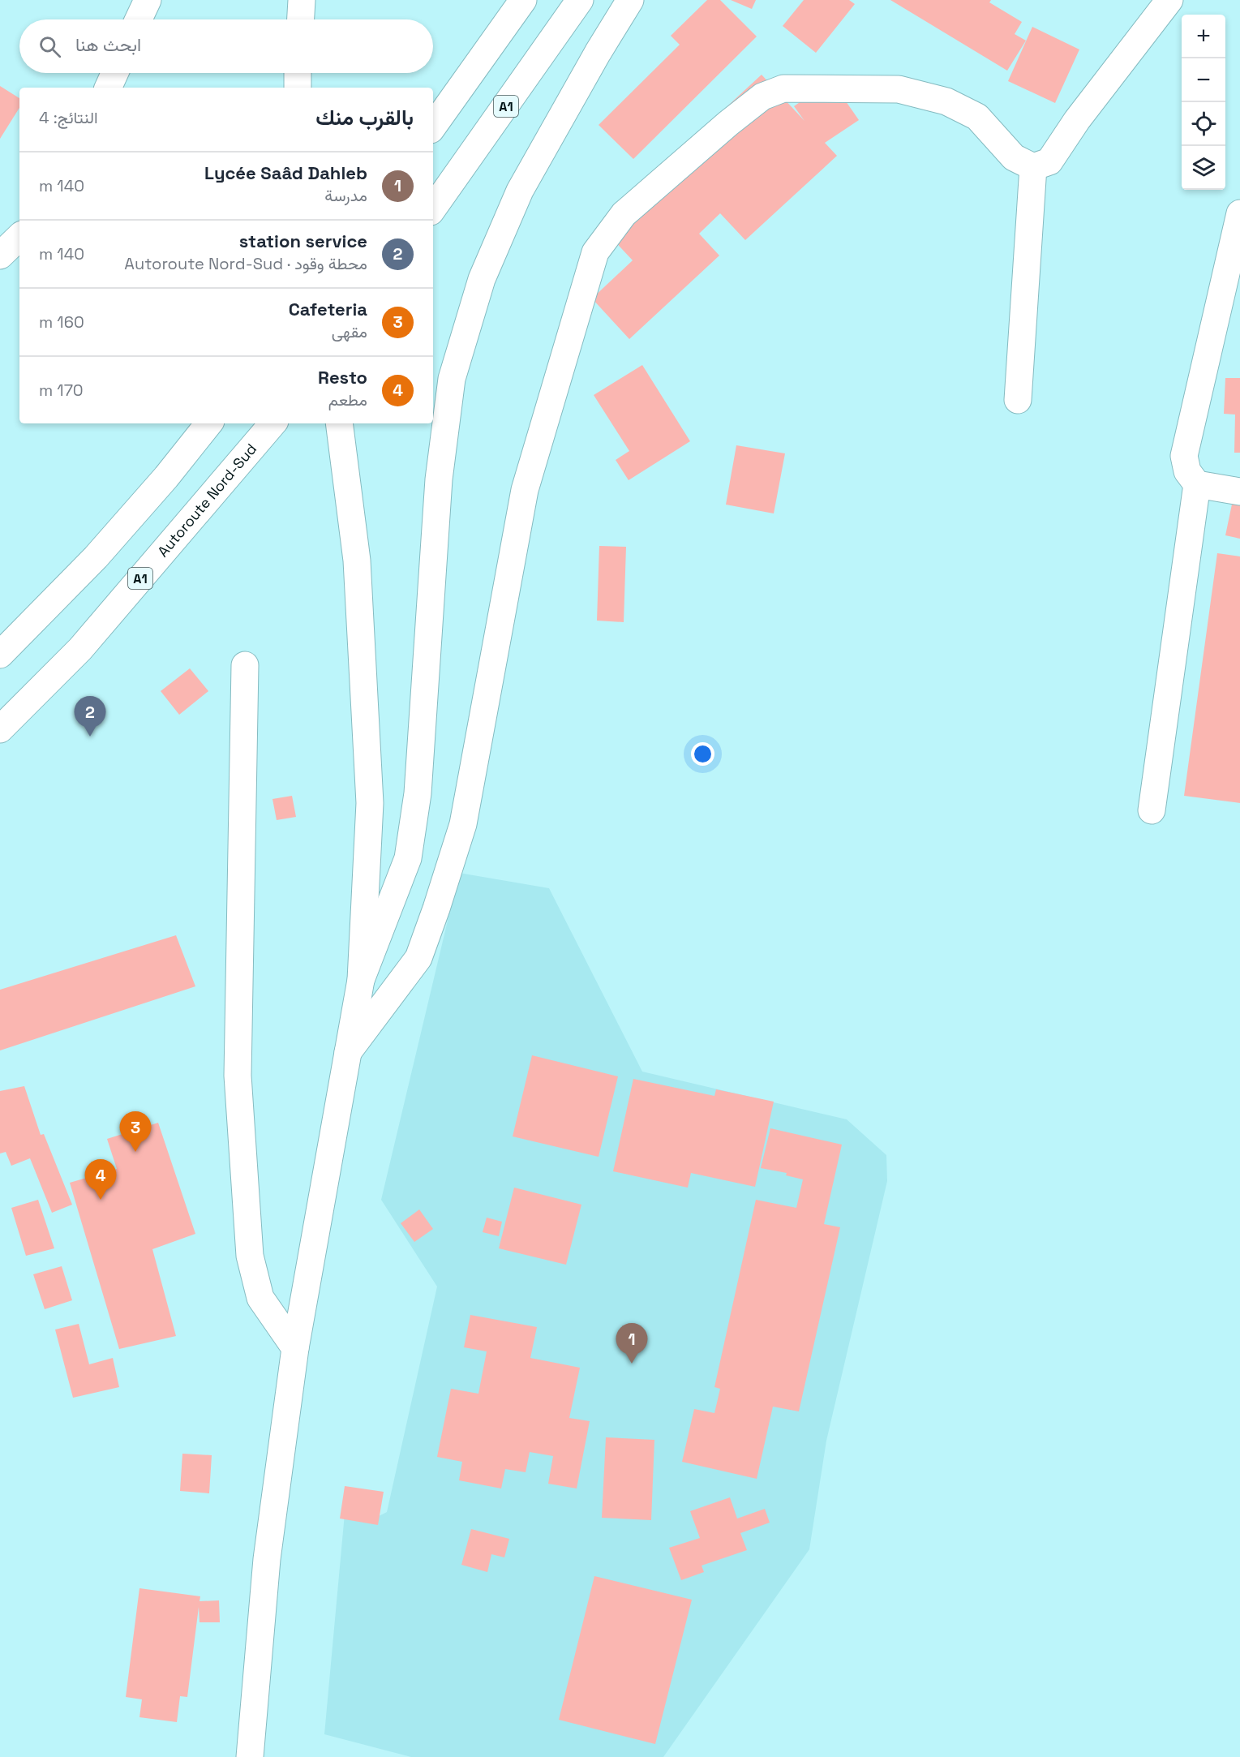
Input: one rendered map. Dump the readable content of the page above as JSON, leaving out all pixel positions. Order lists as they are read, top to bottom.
{
  "streets": {
    "main road": ["A1", "Autoroute Nord-Sud"]
  },
  "page": {
    "map_buttons": ["+", "−"],
    "search": "ابحث هنا",
    "heading": ["بالقرب منك", "النتائج: 4"],
    "list": [
      {
        "mark": "1",
        "name": "Lycée Saâd Dahleb",
        "note": "مدرسة",
        "value": "140 m"
      },
      {
        "mark": "2",
        "name": "station service",
        "note": "محطة وقود · Autoroute Nord-Sud",
        "value": "140 m"
      },
      {
        "mark": "3",
        "name": "Cafeteria",
        "note": "مقهى",
        "value": "160 m"
      },
      {
        "mark": "4",
        "name": "Resto",
        "note": "مطعم",
        "value": "170 m"
      }
    ],
    "pins": [
      "2",
      "3",
      "4",
      "1"
    ]
  }
}
